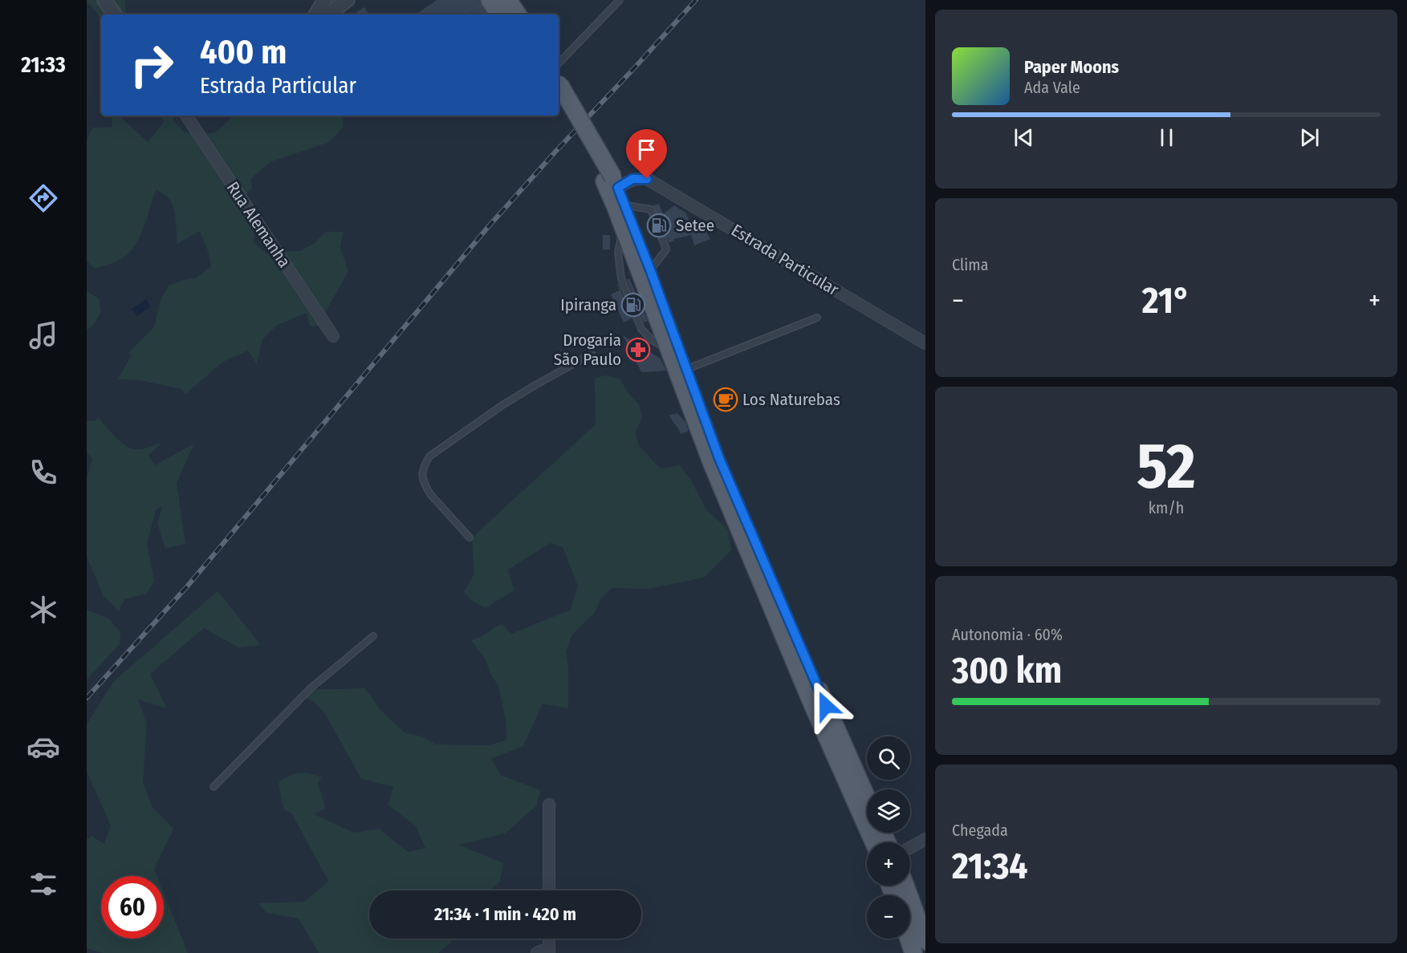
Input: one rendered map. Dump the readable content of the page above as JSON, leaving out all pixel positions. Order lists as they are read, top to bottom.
{
  "streets": {
    "street": ["Rua Alemanha", "Estrada Particular"]
  },
  "places": {
    "fuel station": ["Setee", "Ipiranga"],
    "pharmacy": ["Drogaria São Paulo"],
    "cafe": ["Los Naturebas"]
  },
  "page": {
    "tabs": "21:33",
    "turn": ["400 m", "Estrada Particular"],
    "song": ["Paper Moons", "Ada Vale"],
    "tile": [
      "Clima",
      ["52", "km/h"],
      ["Autonomia · 60%", "300 km"],
      ["Chegada", "21:34"]
    ],
    "heat": ["−", "21°", "+"],
    "map_buttons": ["+", "−"],
    "limit": "60",
    "trip": "21:34 · 1 min · 420 m"
  }
}
